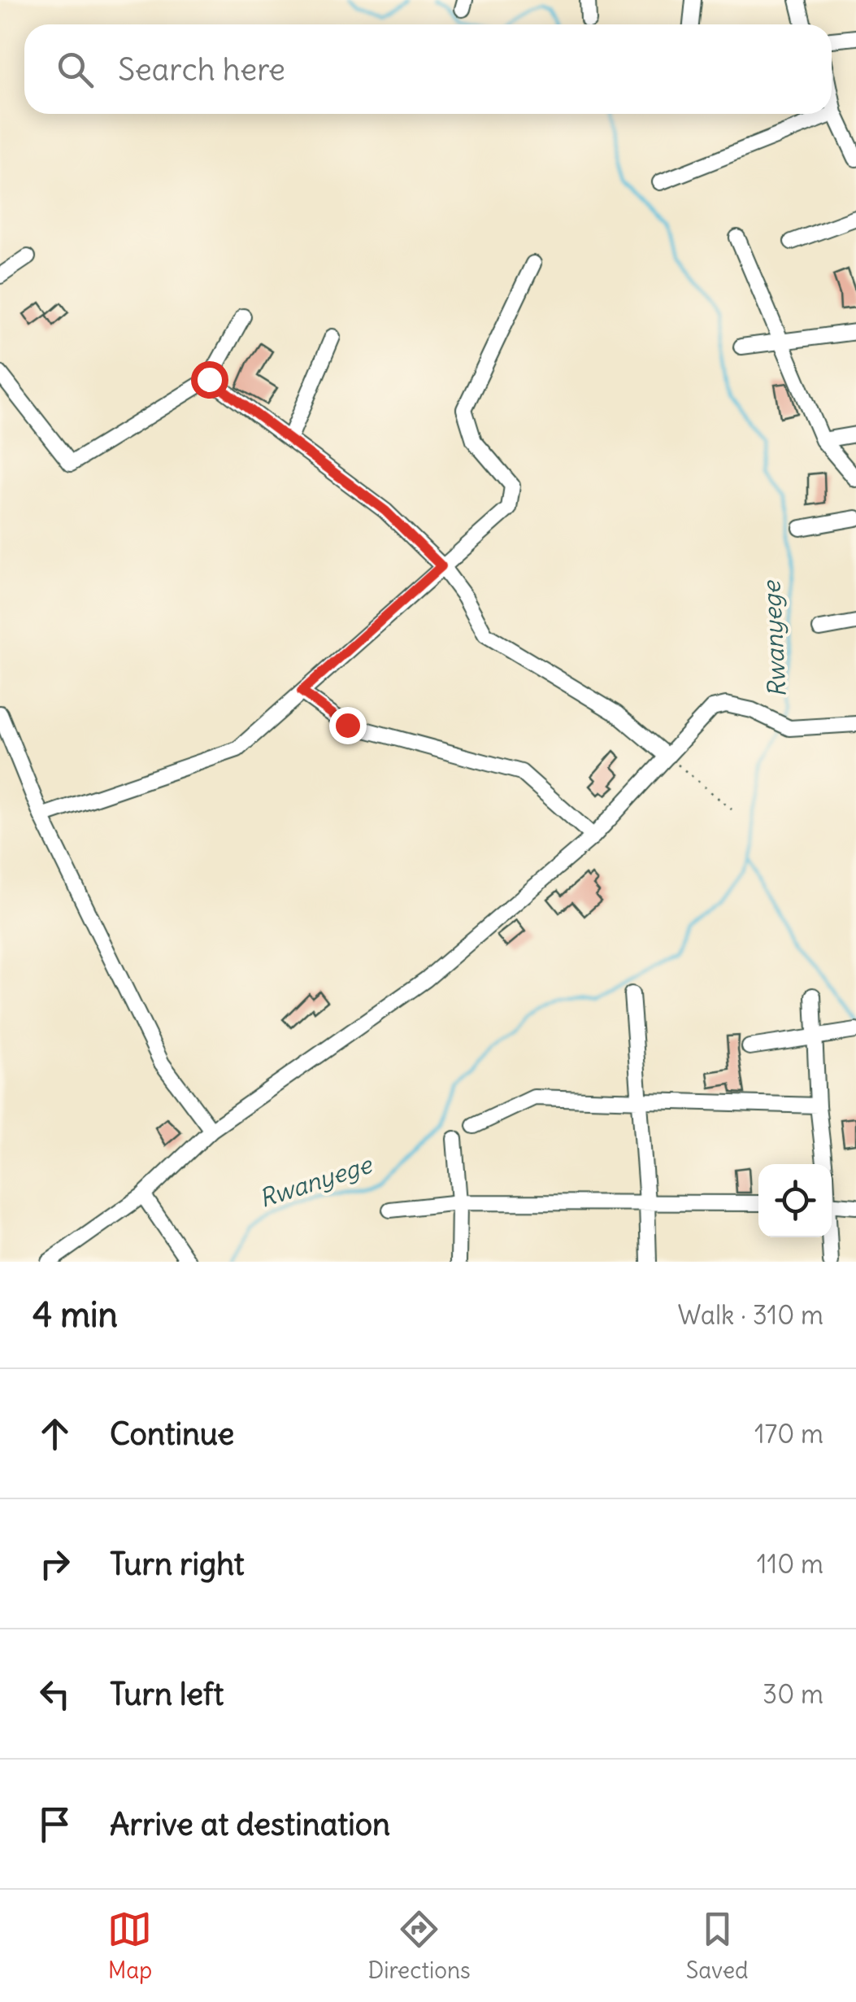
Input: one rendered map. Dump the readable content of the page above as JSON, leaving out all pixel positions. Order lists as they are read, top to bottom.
{
  "water": ["Rwanyege"],
  "page": {
    "search": "Search here",
    "heading": ["4 min", "Walk · 310 m"],
    "list": [
      ["Continue", "170 m"],
      ["Turn right", "110 m"],
      ["Turn left", "30 m"],
      "Arrive at destination"
    ],
    "nav": ["Map", "Directions", "Saved"]
  }
}
